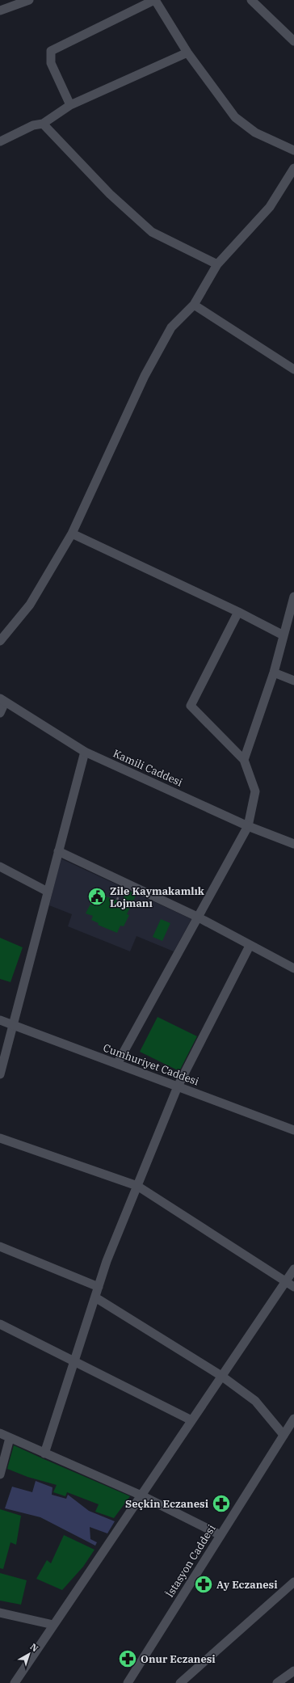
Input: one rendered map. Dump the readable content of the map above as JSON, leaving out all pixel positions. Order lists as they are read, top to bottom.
{
  "streets": {
    "street": ["Kamili Caddesi", "Cumhuriyet Caddesi", "İstasyon Caddesi"]
  },
  "places": {
    "public building": ["Zile Kaymakamlık Lojmanı"],
    "pharmacy": ["Seçkin Eczanesi", "Ay Eczanesi", "Onur Eczanesi"]
  },
  "north": "top right"
}
